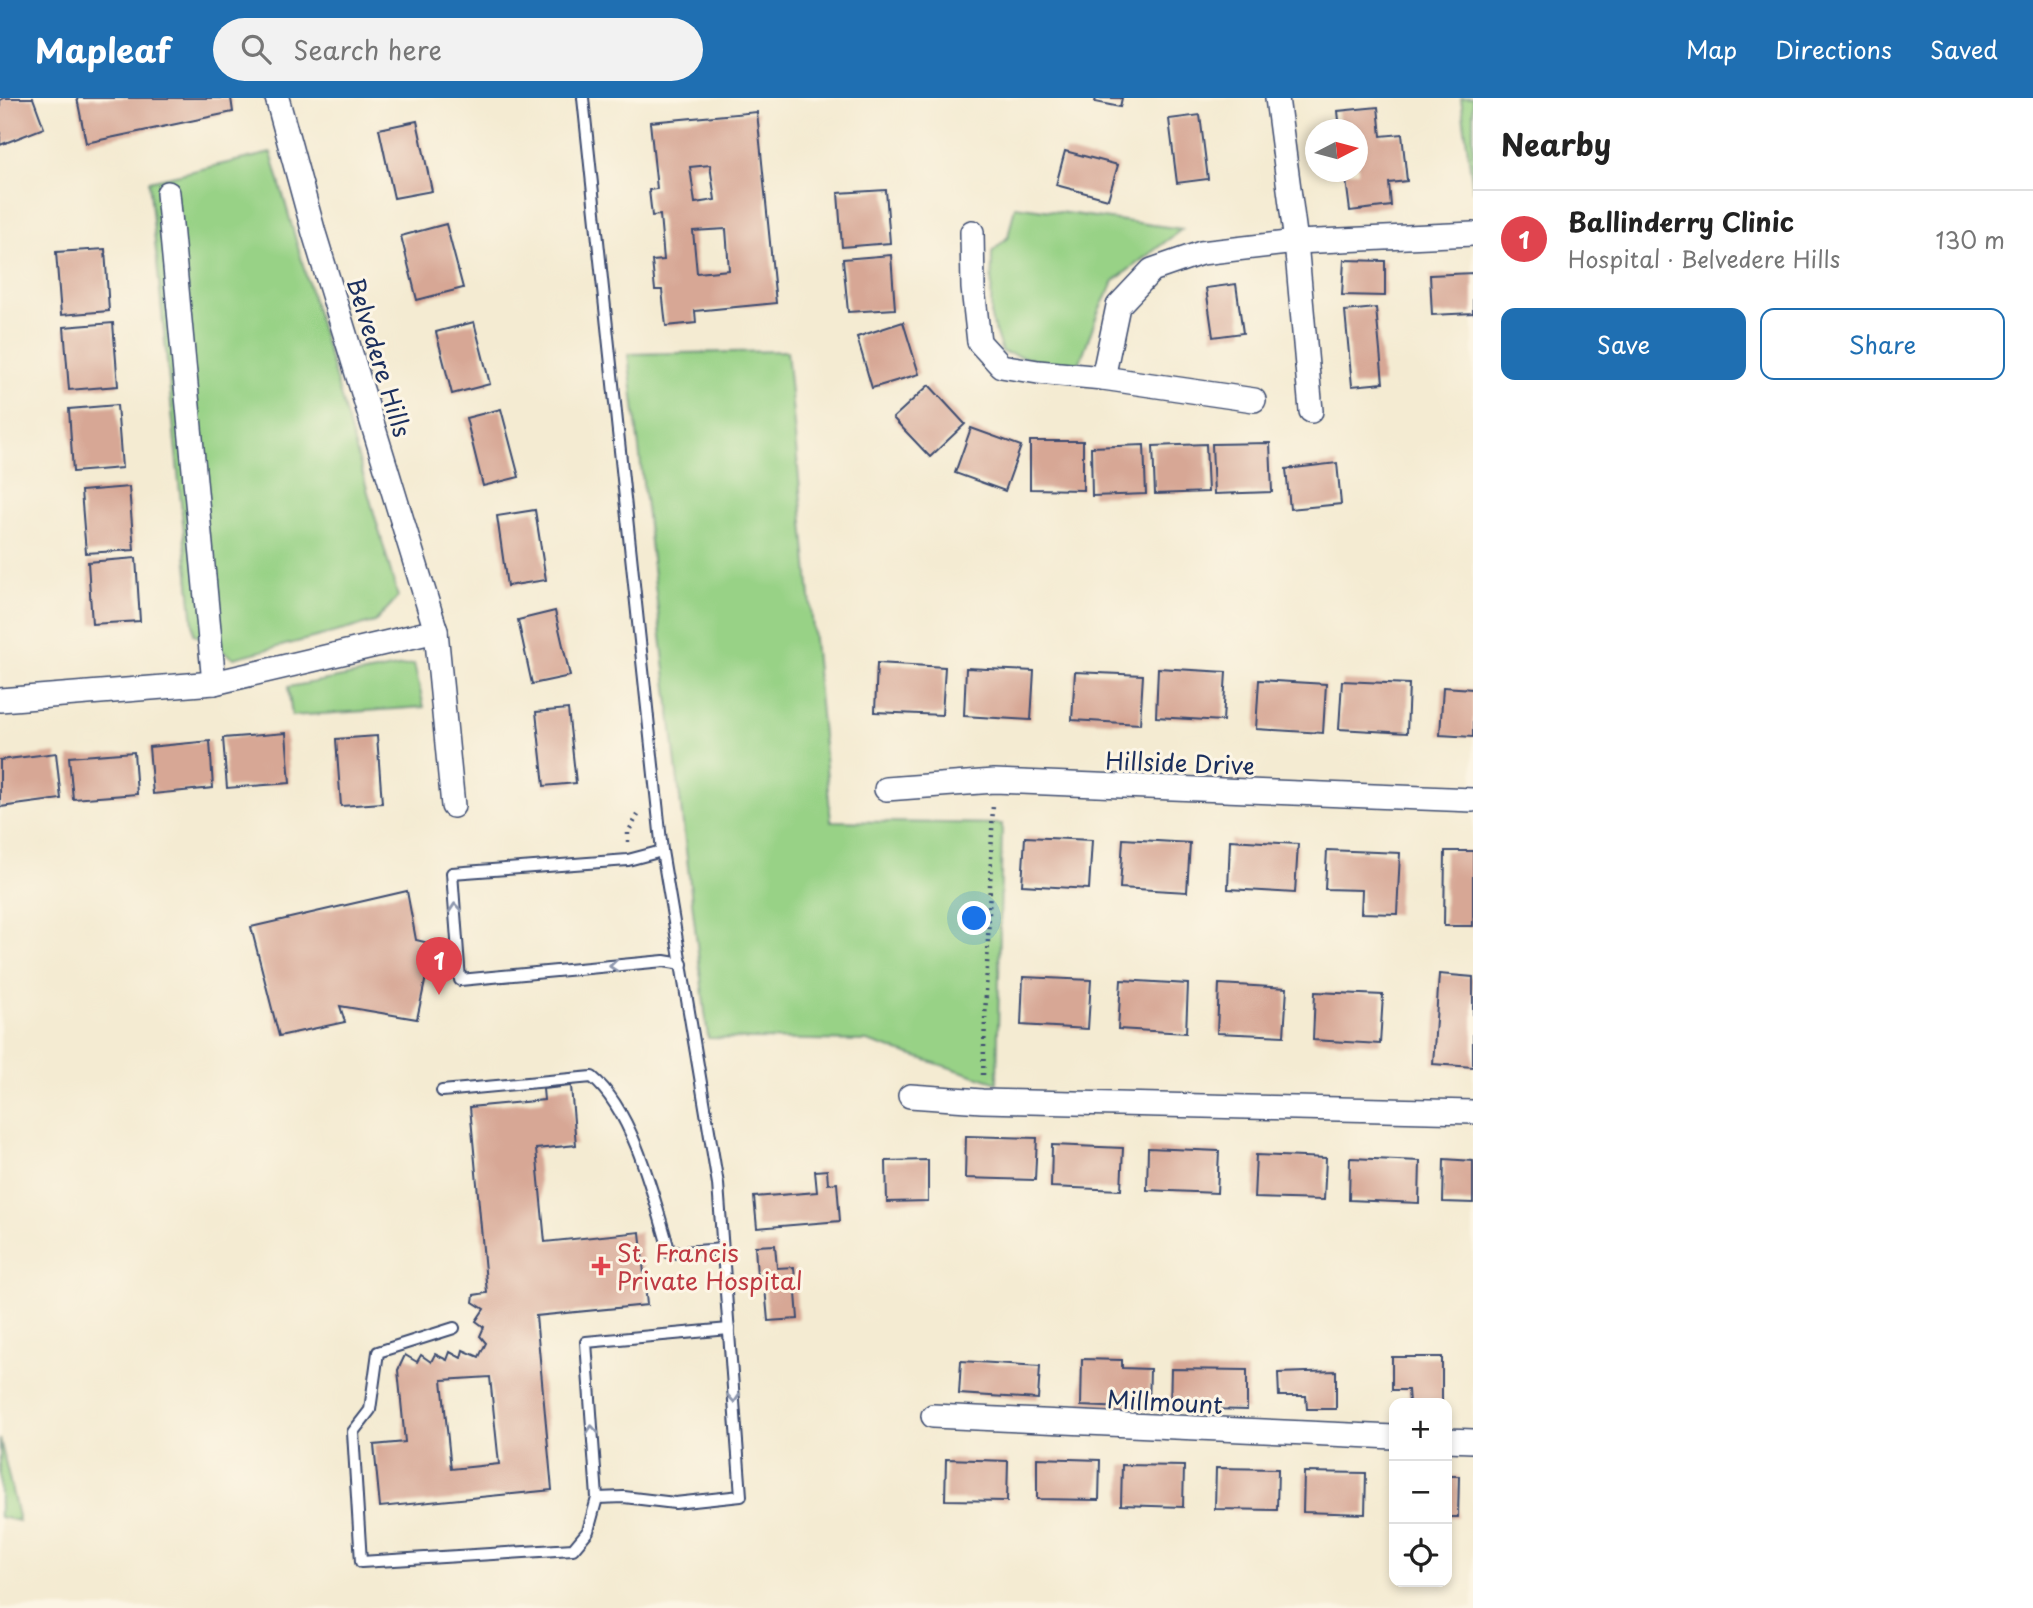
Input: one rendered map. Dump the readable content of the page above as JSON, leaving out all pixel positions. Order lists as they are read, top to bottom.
{
  "streets": {
    "street": ["Belvedere Hills", "Hillside Drive", "Millmount"]
  },
  "places": {
    "health": ["St. Francis Private Hospital"]
  },
  "north": "right",
  "page": {
    "header": "Mapleaf",
    "search": "Search here",
    "nav": ["Map", "Directions", "Saved"],
    "heading": "Nearby",
    "list": [
      {
        "mark": "1",
        "name": "Ballinderry Clinic",
        "note": "Hospital · Belvedere Hills",
        "value": "130 m"
      }
    ],
    "buttons": ["Save", "Share"],
    "pins": "1",
    "map_buttons": ["+", "−"]
  }
}
